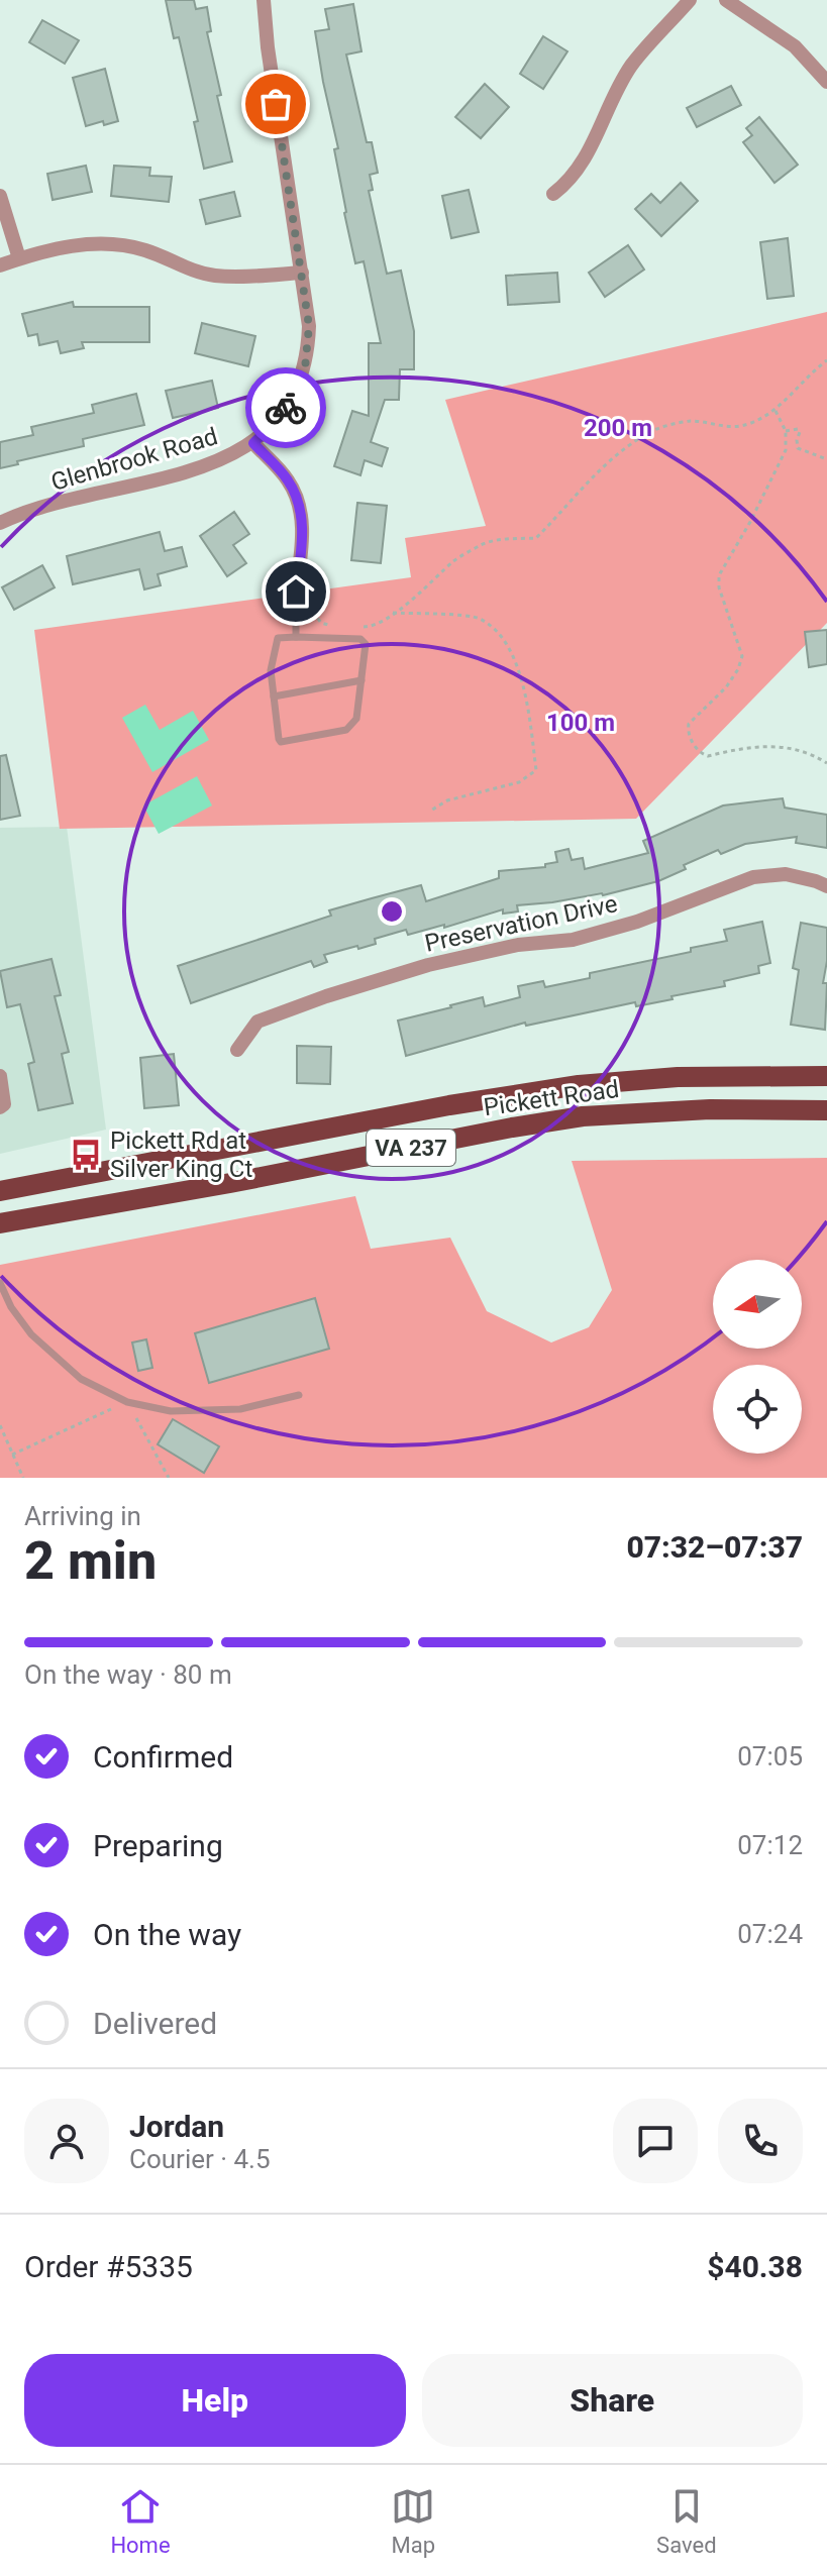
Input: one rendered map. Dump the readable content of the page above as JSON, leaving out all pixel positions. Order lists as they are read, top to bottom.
{
  "streets": {
    "main road": ["Pickett Road", "VA 237"],
    "street": ["Glenbrook Road", "Preservation Drive"]
  },
  "places": {
    "bus stop": ["Pickett Rd at Silver King Ct"]
  },
  "north": "left",
  "page": {
    "heading": ["2 min", "Arriving in", "07:32–07:37"],
    "panel": [
      "Jordan",
      "Courier · 4.5",
      "Order #5335",
      "$40.38"
    ],
    "bar": "On the way · 80 m",
    "list": [
      ["Confirmed", "07:05"],
      ["Preparing", "07:12"],
      ["On the way", "07:24"],
      "Delivered"
    ],
    "buttons": ["Help", "Share"],
    "tabs": ["Home", "Map", "Saved"]
  },
  "rings": ["200 m", "100 m"]
}
